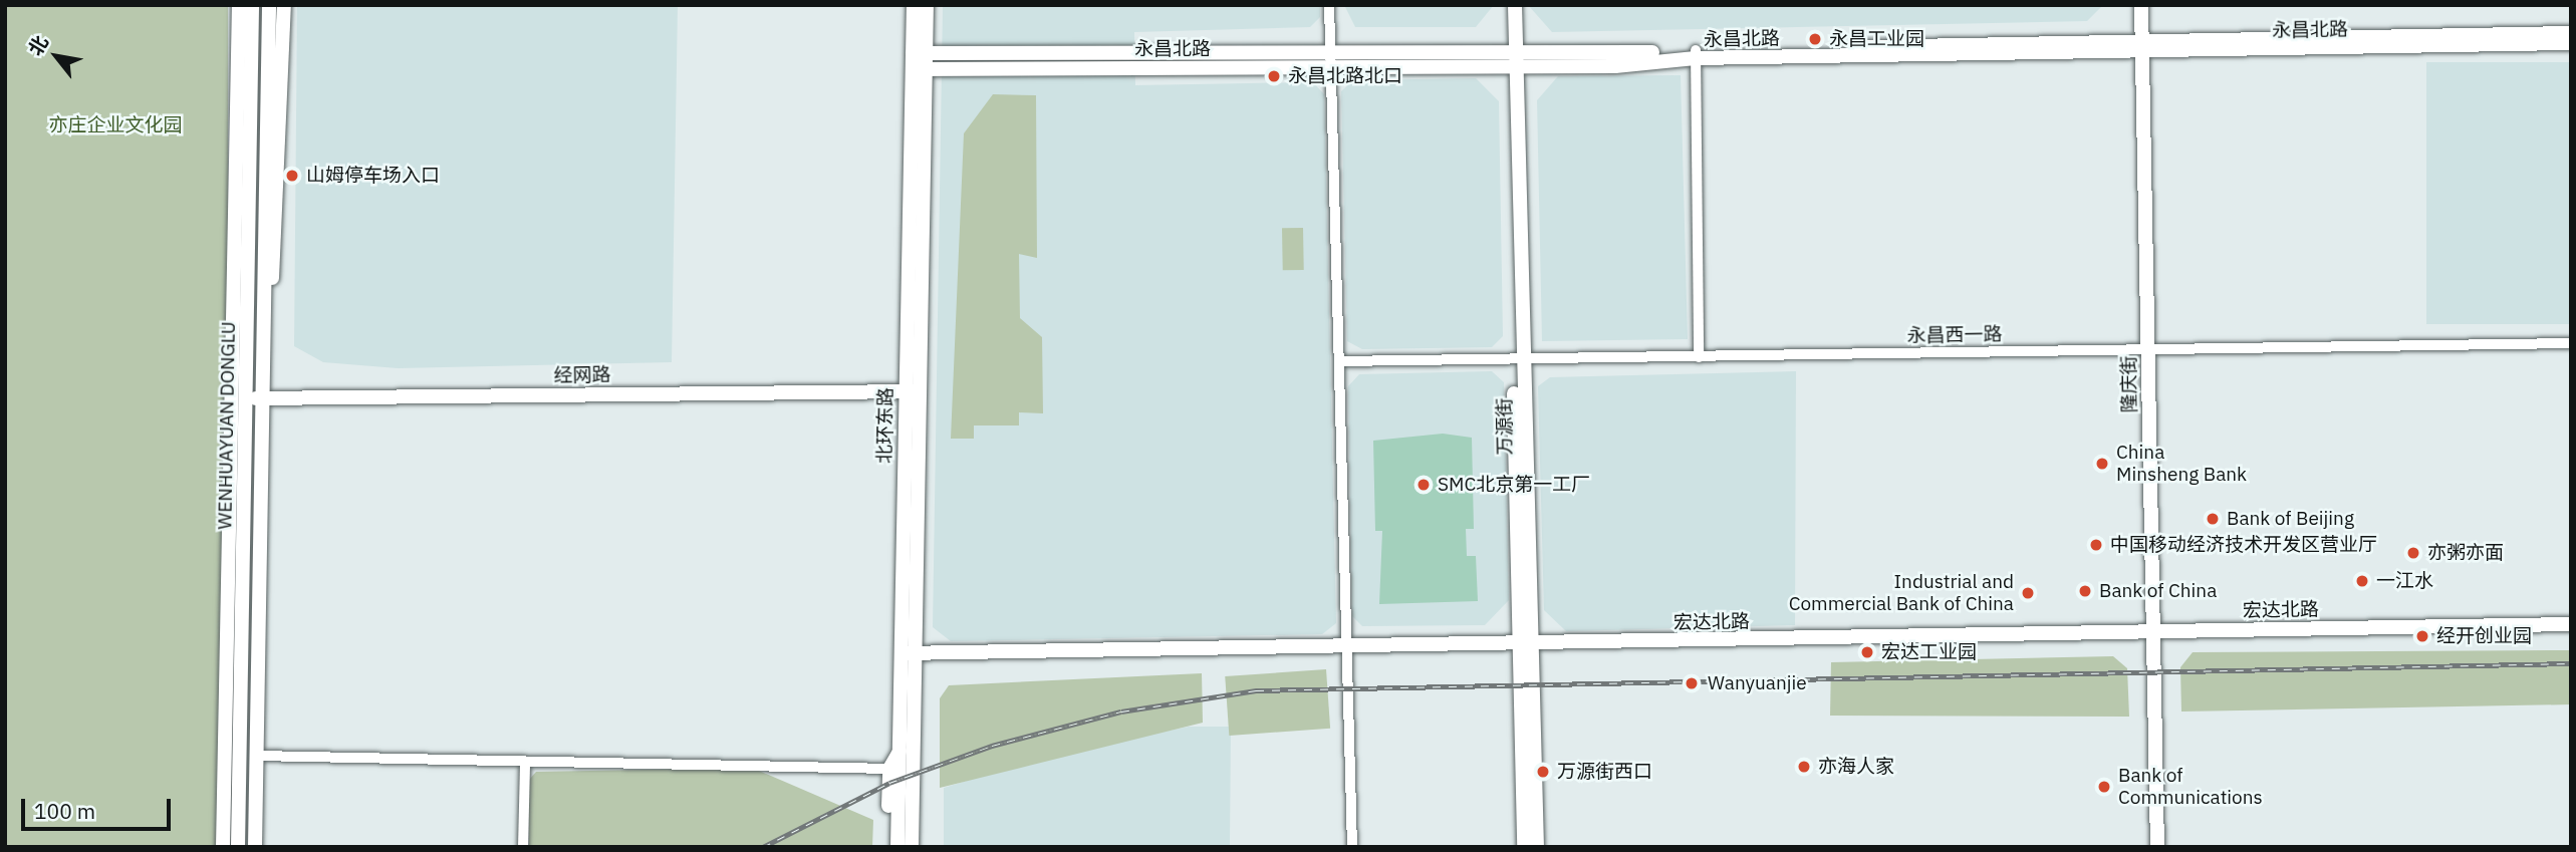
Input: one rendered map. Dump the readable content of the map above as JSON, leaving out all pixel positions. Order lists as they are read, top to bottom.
{
  "streets": {
    "street": [
      "永昌北路",
      "永昌西一路",
      "经网路",
      "隆庆街",
      "WENHUAYUAN DONGLU",
      "北环东路",
      "万源街",
      "宏达北路"
    ]
  },
  "crossings": [
    ["永昌北路", "隆庆街"],
    ["永昌北路", "北环东路"],
    ["永昌北路", "万源街"],
    ["永昌西一路", "隆庆街"],
    ["永昌西一路", "万源街"],
    ["经网路", "WENHUAYUAN DONGLU"],
    ["经网路", "北环东路"],
    ["隆庆街", "宏达北路"],
    ["北环东路", "宏达北路"],
    ["万源街", "宏达北路"]
  ],
  "parks": ["亦庄企业文化园"],
  "places": [
    "永昌工业园",
    "永昌北路北口",
    "山姆停车场入口",
    "China Minsheng Bank",
    "SMC北京第一工厂",
    "Bank of Beijing",
    "中国移动经济技术开发区营业厅",
    "亦粥亦面",
    "一江水",
    "Bank of China",
    "Industrial and Commercial Bank of China",
    "经开创业园",
    "宏达工业园",
    "Wanyuanjie",
    "亦海人家",
    "万源街西口",
    "Bank of Communications"
  ],
  "scale_bar": "100 m",
  "north": "top left"
}
